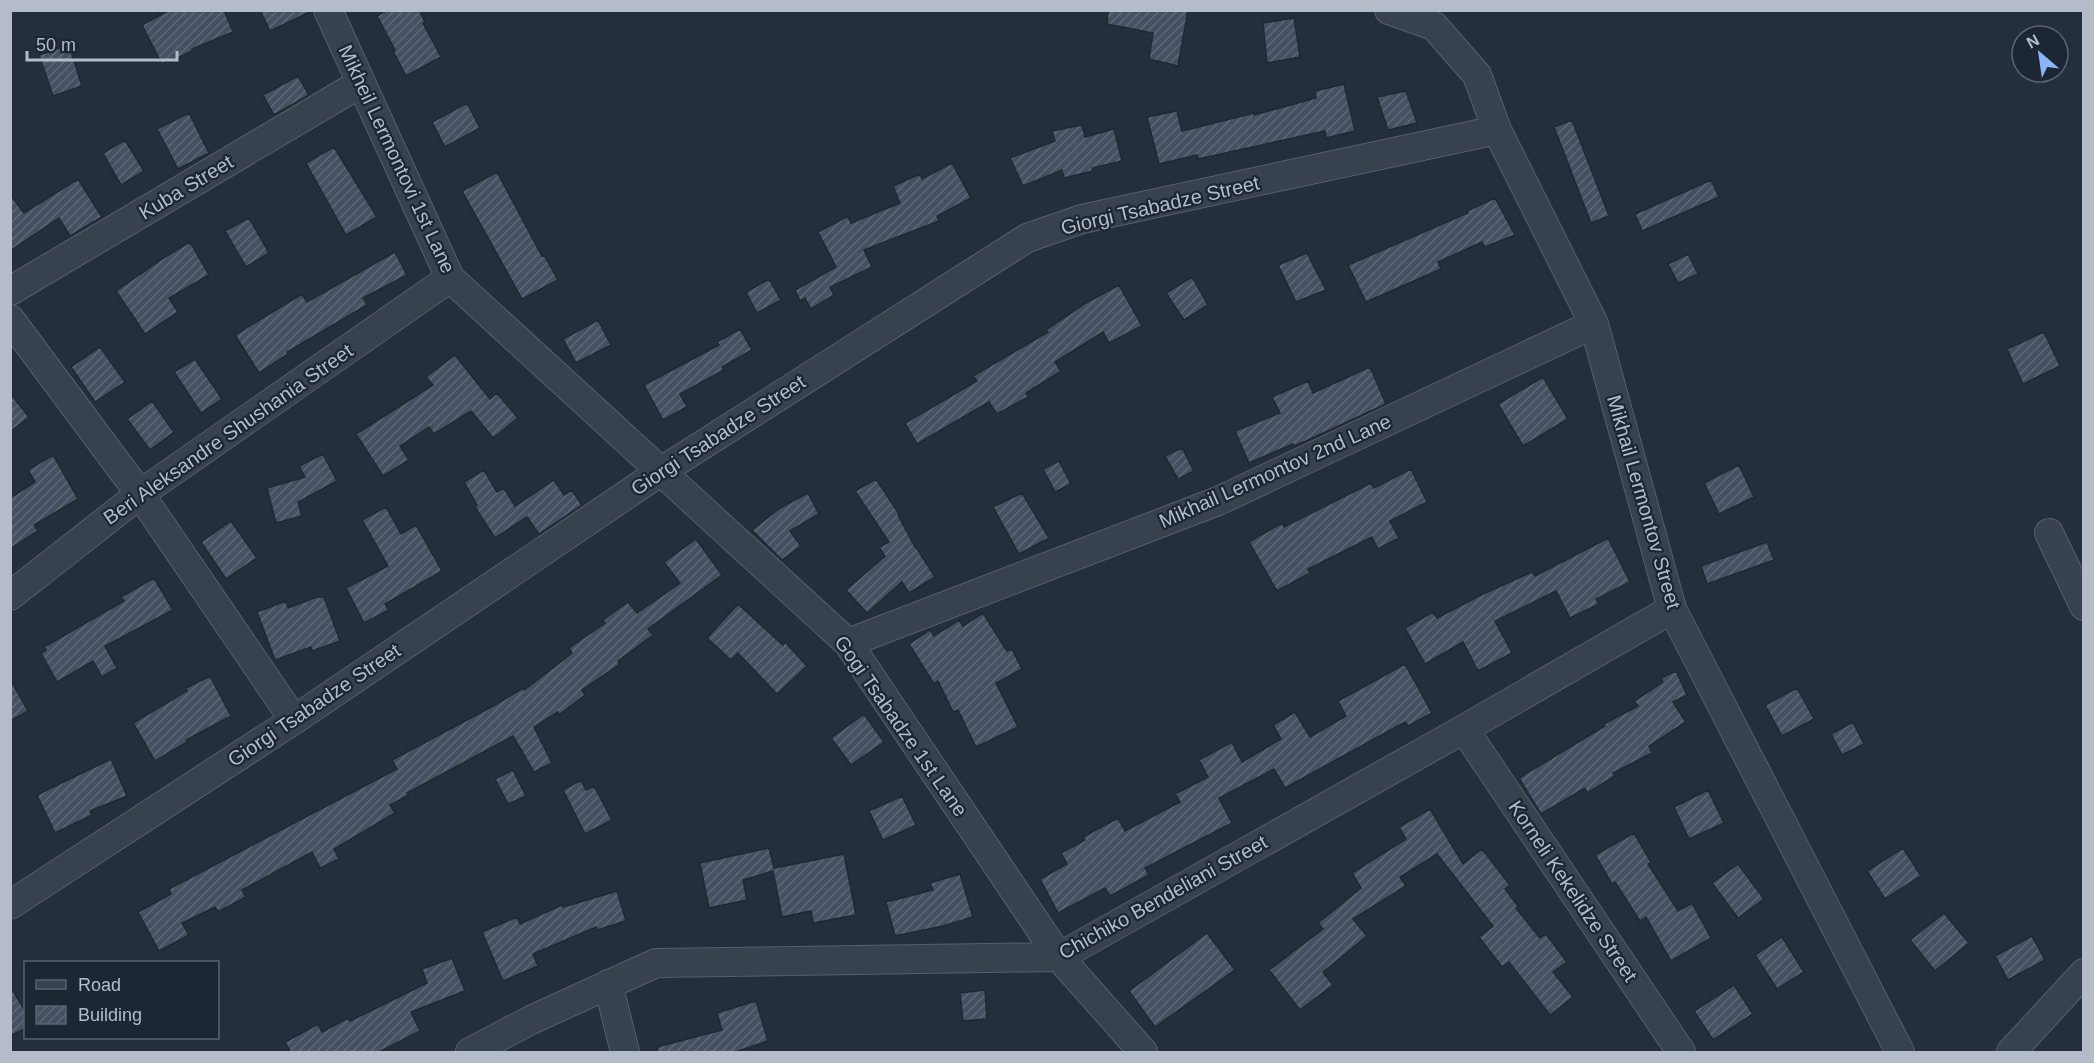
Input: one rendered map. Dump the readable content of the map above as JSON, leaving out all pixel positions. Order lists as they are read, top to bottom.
{
  "streets": {
    "street": [
      "Mikheil Lermontovi 1st Lane",
      "Kuba Street",
      "Giorgi Tsabadze Street",
      "Beri Aleksandre Shushania Street",
      "Mikhail Lermontov 2nd Lane",
      "Mikhail Lermontov Street",
      "Gogi Tsabadze 1st Lane",
      "Korneli Kekelidze Street",
      "Chichiko Bendeliani Street"
    ]
  },
  "crossings": [
    ["Mikheil Lermontovi 1st Lane", "Kuba Street"],
    ["Mikheil Lermontovi 1st Lane", "Giorgi Tsabadze Street"],
    ["Mikheil Lermontovi 1st Lane", "Beri Aleksandre Shushania Street"],
    ["Mikheil Lermontovi 1st Lane", "Gogi Tsabadze 1st Lane"],
    ["Giorgi Tsabadze Street", "Mikhail Lermontov Street"],
    ["Giorgi Tsabadze Street", "Gogi Tsabadze 1st Lane"],
    ["Mikhail Lermontov 2nd Lane", "Mikhail Lermontov Street"],
    ["Mikhail Lermontov 2nd Lane", "Gogi Tsabadze 1st Lane"],
    ["Mikhail Lermontov Street", "Chichiko Bendeliani Street"],
    ["Gogi Tsabadze 1st Lane", "Chichiko Bendeliani Street"],
    ["Korneli Kekelidze Street", "Chichiko Bendeliani Street"]
  ],
  "legend": ["Road", "Building"],
  "scale_bar": "50 m",
  "north": "top left"
}
